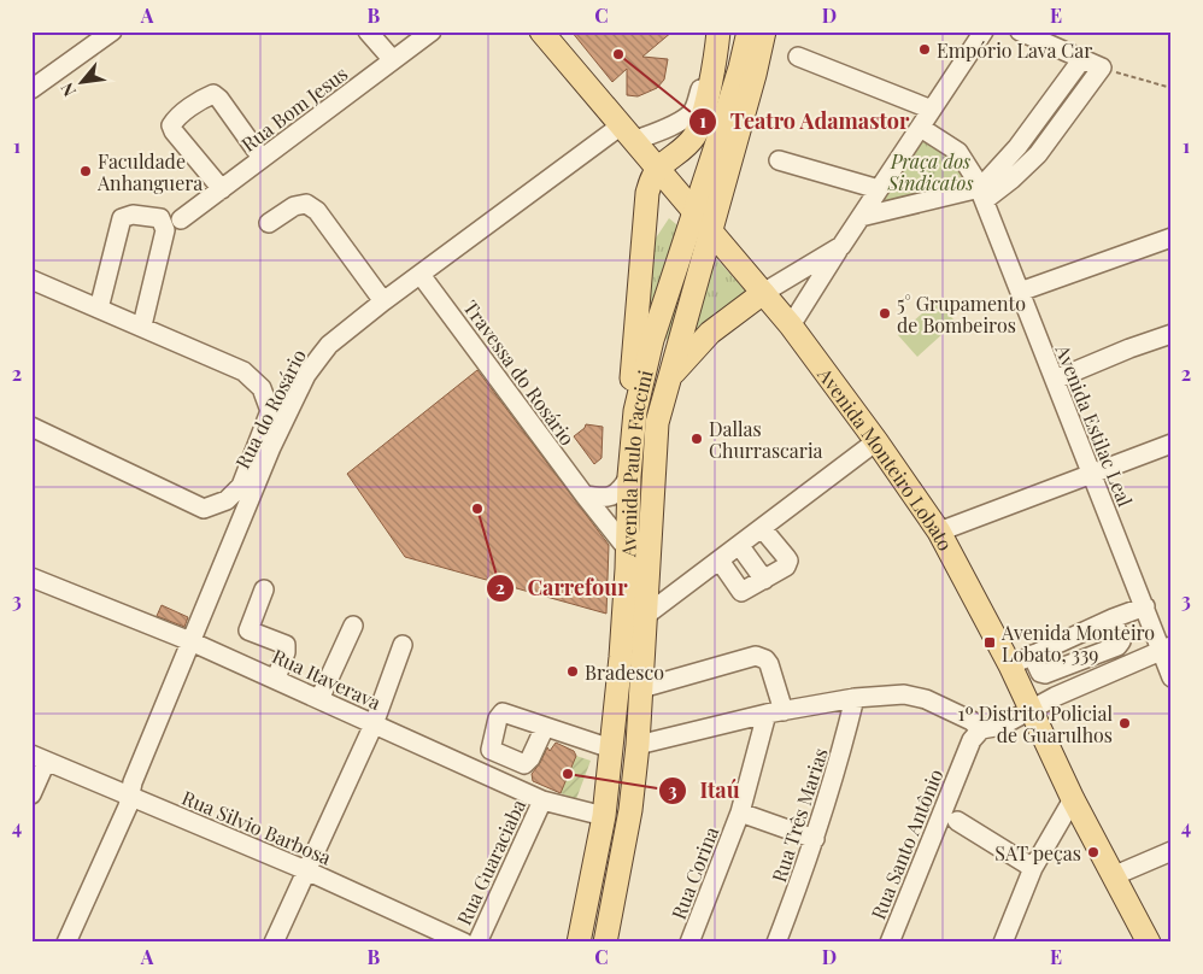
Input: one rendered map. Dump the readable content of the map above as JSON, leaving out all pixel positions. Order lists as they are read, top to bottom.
{
  "streets": {
    "main road": ["Avenida Monteiro Lobato", "Avenida Paulo Faccini"],
    "street": [
      "Rua Bom Jesus",
      "Travessa do Rosário",
      "Rua do Rosário",
      "Avenida Estilac Leal",
      "Rua Itaverava",
      "Rua Três Marias",
      "Rua Silvio Barbosa",
      "Rua Santo Antônio",
      "Rua Guaraciaba",
      "Rua Corina"
    ]
  },
  "crossings": [
    ["Travessa do Rosário", "Rua do Rosário"],
    ["Travessa do Rosário", "Avenida Paulo Faccini"],
    ["Rua do Rosário", "Avenida Monteiro Lobato"],
    ["Rua do Rosário", "Rua Itaverava"],
    ["Rua do Rosário", "Rua Silvio Barbosa"],
    ["Avenida Monteiro Lobato", "Avenida Paulo Faccini"],
    ["Avenida Paulo Faccini", "Rua Itaverava"],
    ["Rua Itaverava", "Rua Guaraciaba"]
  ],
  "parks": ["Praça dos Sindicatos"],
  "places": {
    "other": [
      "Empório Lava Car",
      "Teatro Adamastor",
      "Faculdade Anhanguera",
      "5° Grupamento de Bombeiros",
      "Dallas Churrascaria",
      "Carrefour",
      "Bradesco",
      "1º Distrito Policial de Guarulhos",
      "Itaú",
      "SAT peças"
    ],
    "transit": ["Avenida Monteiro Lobato, 339"]
  },
  "north": "bottom left",
  "grid": {
    "columns": [
      "A",
      "B",
      "C",
      "D",
      "E"
    ],
    "rows": [
      "1",
      "2",
      "3",
      "4"
    ]
  }
}
